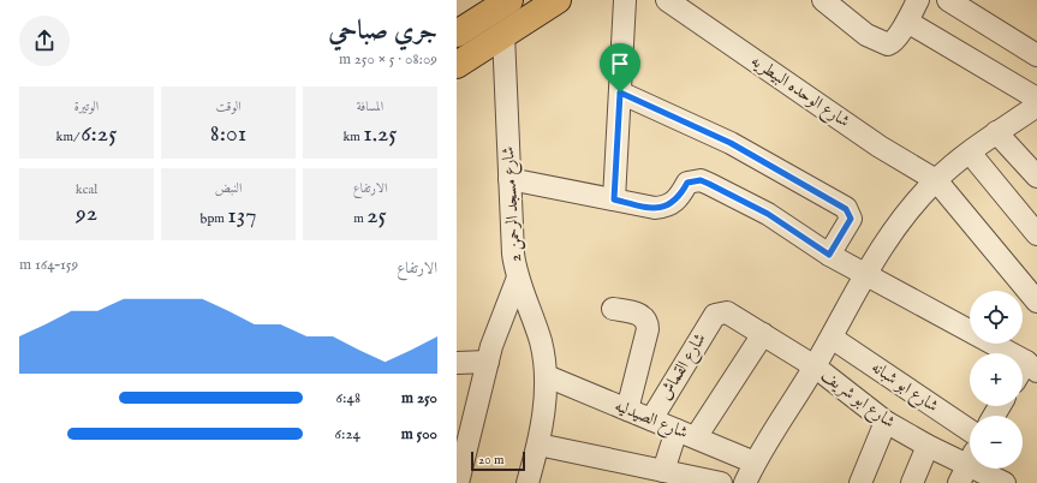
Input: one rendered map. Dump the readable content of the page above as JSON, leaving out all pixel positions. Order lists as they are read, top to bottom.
{
  "streets": {
    "street": [
      "شارع الوحده البيطريه",
      "شارع مسجد الرحمن 2",
      "شارع القماش",
      "شارع ابو شبانه",
      "شارع ابو شريف",
      "شارع الصيدليه"
    ]
  },
  "crossings": [
    ["شارع مسجد الرحمن 2", "شارع الصيدليه"],
    ["شارع القماش", "شارع ابو شريف"],
    ["شارع القماش", "شارع الصيدليه"]
  ],
  "scale_bar": "20 m",
  "page": {
    "heading": ["جري صباحي", "08:09 · 5 × 250 m"],
    "stats": [
      ["المسافة", "1.25 km"],
      ["الوقت", "8:01"],
      ["الوتيرة", "6:25 /km"],
      ["الارتفاع", "25 m"],
      ["النبض", "137 bpm"],
      ["kcal", "92"]
    ],
    "chart": ["الارتفاع", "159–164 m"],
    "map_buttons": ["+", "−"],
    "list": [
      {
        "name": "250 m",
        "note": "6:48"
      },
      {
        "name": "500 m",
        "note": "6:24"
      }
    ],
    "scale": "20 m"
  }
}
